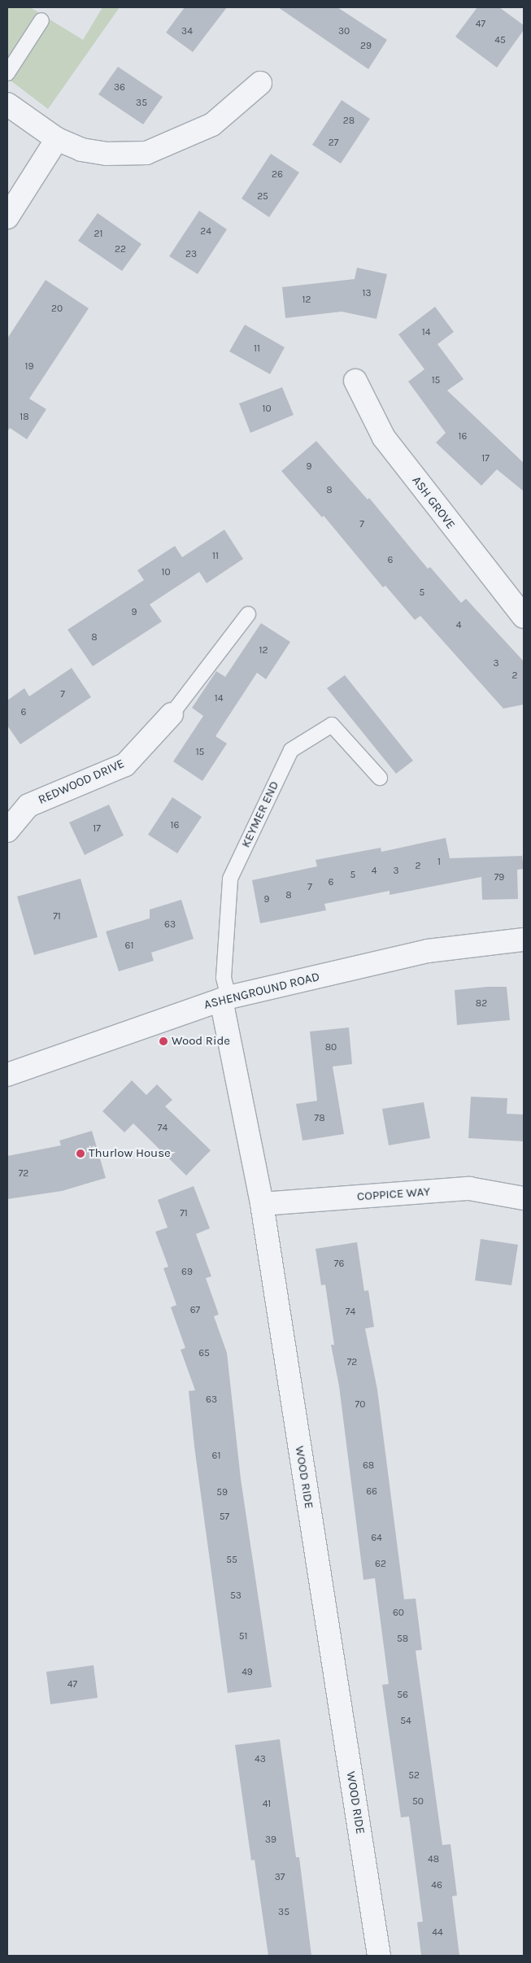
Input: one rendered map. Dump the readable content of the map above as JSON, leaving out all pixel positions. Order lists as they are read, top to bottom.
{
  "streets": {
    "street": [
      "ASH GROVE",
      "REDWOOD DRIVE",
      "ASHENGROUND ROAD",
      "COPPICE WAY",
      "WOOD RIDE"
    ],
    "lane": ["KEYMER END"]
  },
  "crossings": [
    ["KEYMER END", "ASHENGROUND ROAD"],
    ["KEYMER END", "WOOD RIDE"],
    ["ASHENGROUND ROAD", "WOOD RIDE"],
    ["COPPICE WAY", "WOOD RIDE"]
  ],
  "places": ["Wood Ride", "Thurlow House"],
  "house_numbers": [
    "47",
    "34",
    "30",
    "45",
    "29",
    "36",
    "35",
    "28",
    "27",
    "26",
    "25",
    "24",
    "21",
    "22",
    "23",
    "13",
    "12",
    "20",
    "14",
    "11",
    "19",
    "15",
    "10",
    "18",
    "16",
    "17",
    "9",
    "8",
    "7",
    "11",
    "6",
    "10",
    "5",
    "9",
    "4",
    "8",
    "12",
    "3",
    "2",
    "7",
    "14",
    "6",
    "15",
    "16",
    "17",
    "1",
    "2",
    "4",
    "3",
    "5",
    "79",
    "6",
    "7",
    "8",
    "9",
    "71",
    "63",
    "61",
    "82",
    "80",
    "78",
    "74",
    "72",
    "71",
    "76",
    "69",
    "67",
    "74",
    "65",
    "72",
    "63",
    "70",
    "61",
    "68",
    "66",
    "59",
    "57",
    "64",
    "55",
    "62",
    "53",
    "60",
    "51",
    "58",
    "49",
    "47",
    "56",
    "54",
    "43",
    "52",
    "50",
    "41",
    "39",
    "48",
    "37",
    "46",
    "35",
    "44"
  ]
}
